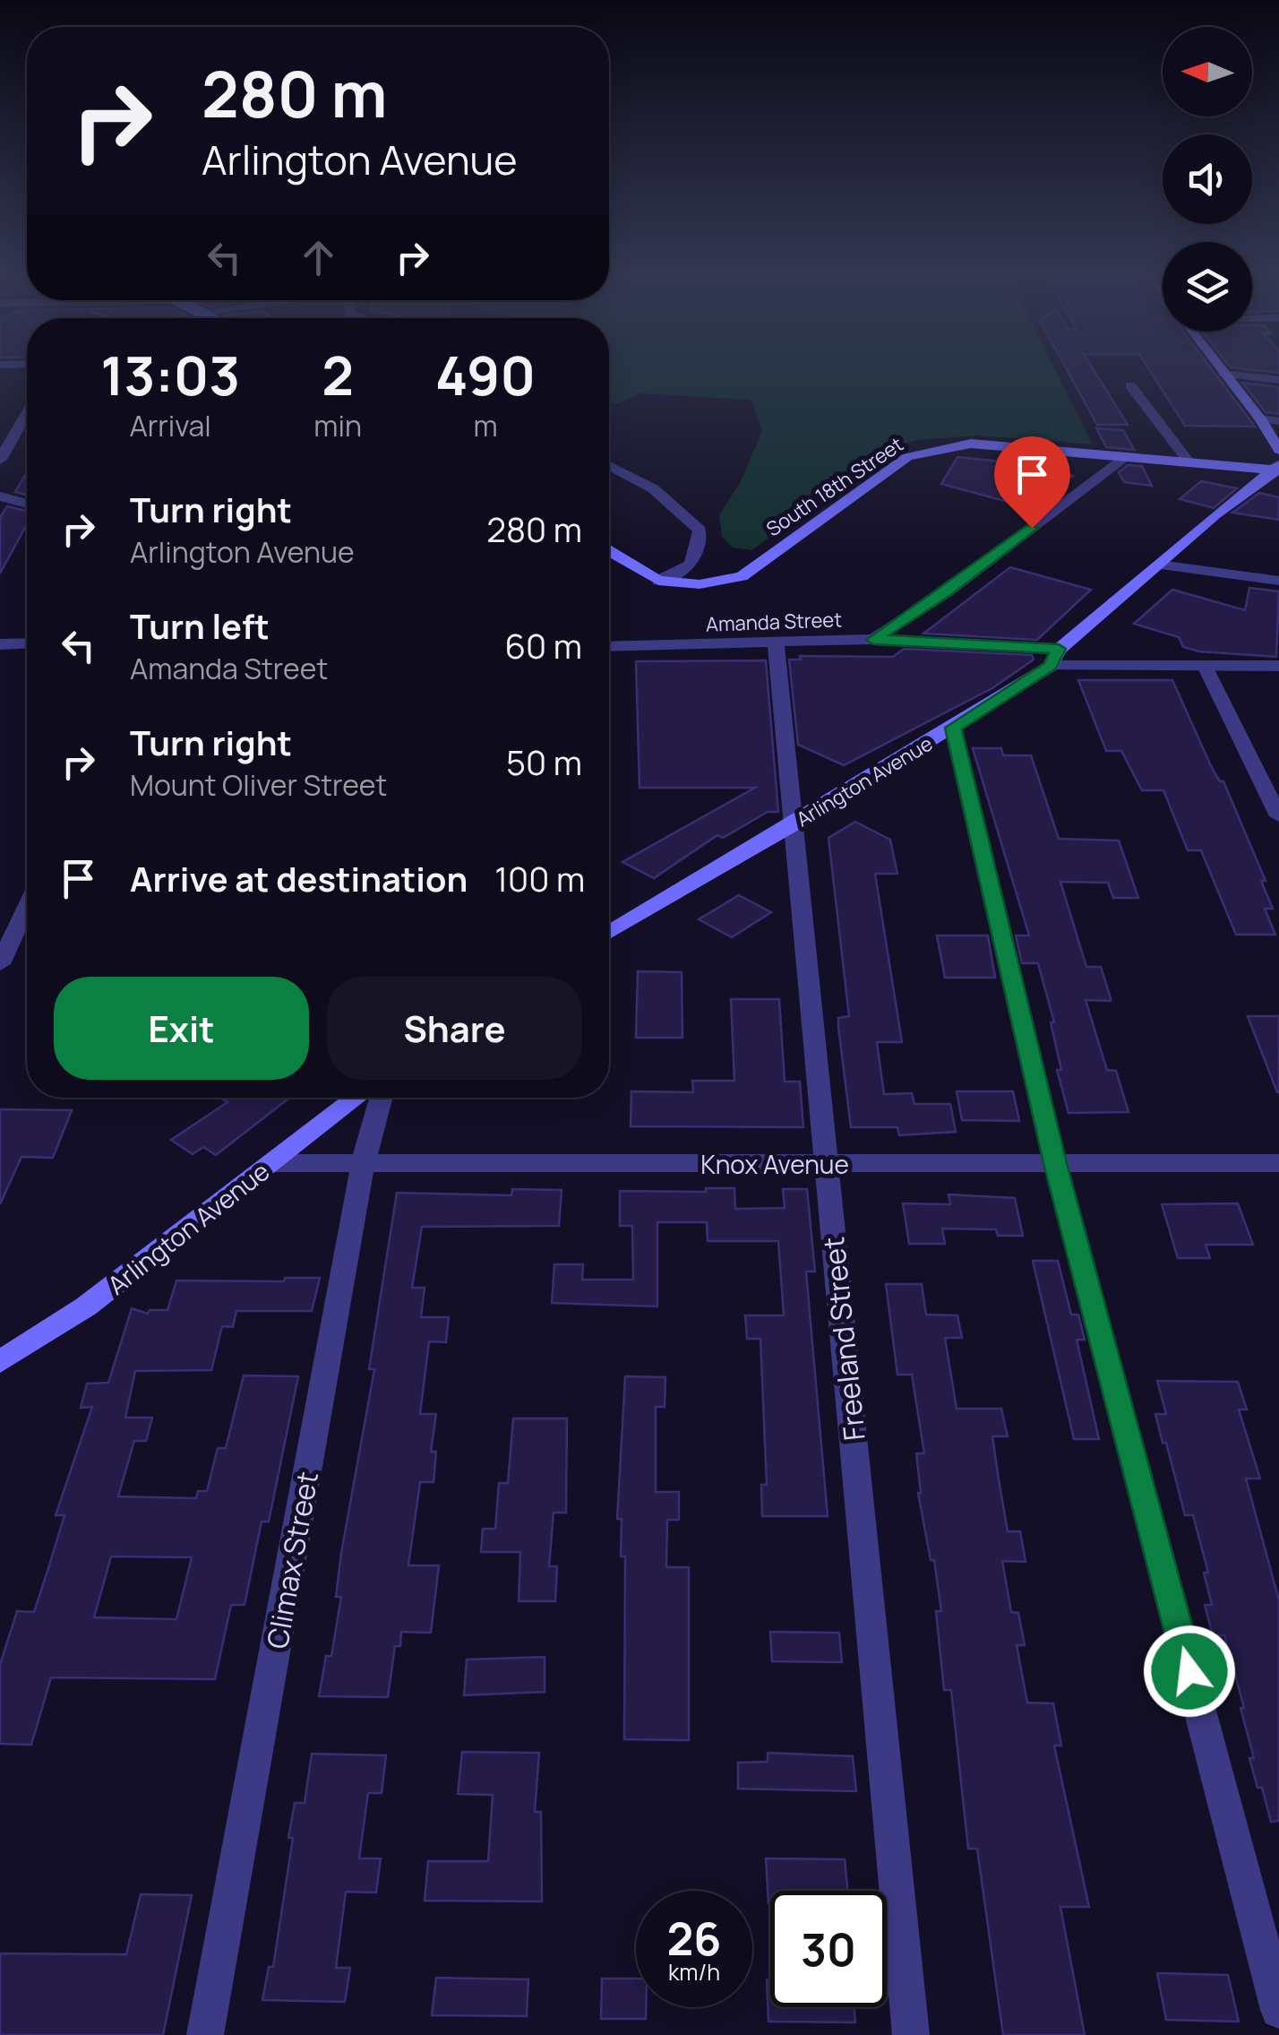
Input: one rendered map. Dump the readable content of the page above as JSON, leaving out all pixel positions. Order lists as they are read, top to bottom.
{
  "streets": {
    "main road": ["South 18th Street", "Arlington Avenue"],
    "street": [
      "Amanda Street",
      "Knox Avenue",
      "Freeland Street",
      "Climax Street"
    ]
  },
  "crossings": [
    ["South 18th Street", "Arlington Avenue"],
    ["Amanda Street", "Arlington Avenue"],
    ["Amanda Street", "Freeland Street"],
    ["Arlington Avenue", "Knox Avenue"],
    ["Arlington Avenue", "Freeland Street"],
    ["Knox Avenue", "Freeland Street"],
    ["Knox Avenue", "Climax Street"]
  ],
  "north": "left",
  "page": {
    "turn": ["280 m", "Arlington Avenue"],
    "eta": [
      "13:03",
      "Arrival",
      "2",
      "min",
      "490",
      "m"
    ],
    "list": [
      {
        "name": "Turn right",
        "note": "Arlington Avenue",
        "value": "280 m"
      },
      {
        "name": "Turn left",
        "note": "Amanda Street",
        "value": "60 m"
      },
      {
        "name": "Turn right",
        "note": "Mount Oliver Street",
        "value": "50 m"
      },
      {
        "name": "Arrive at destination",
        "value": "100 m"
      }
    ],
    "buttons": ["Exit", "Share"],
    "speed": "26 km/h",
    "limit": "30"
  }
}
